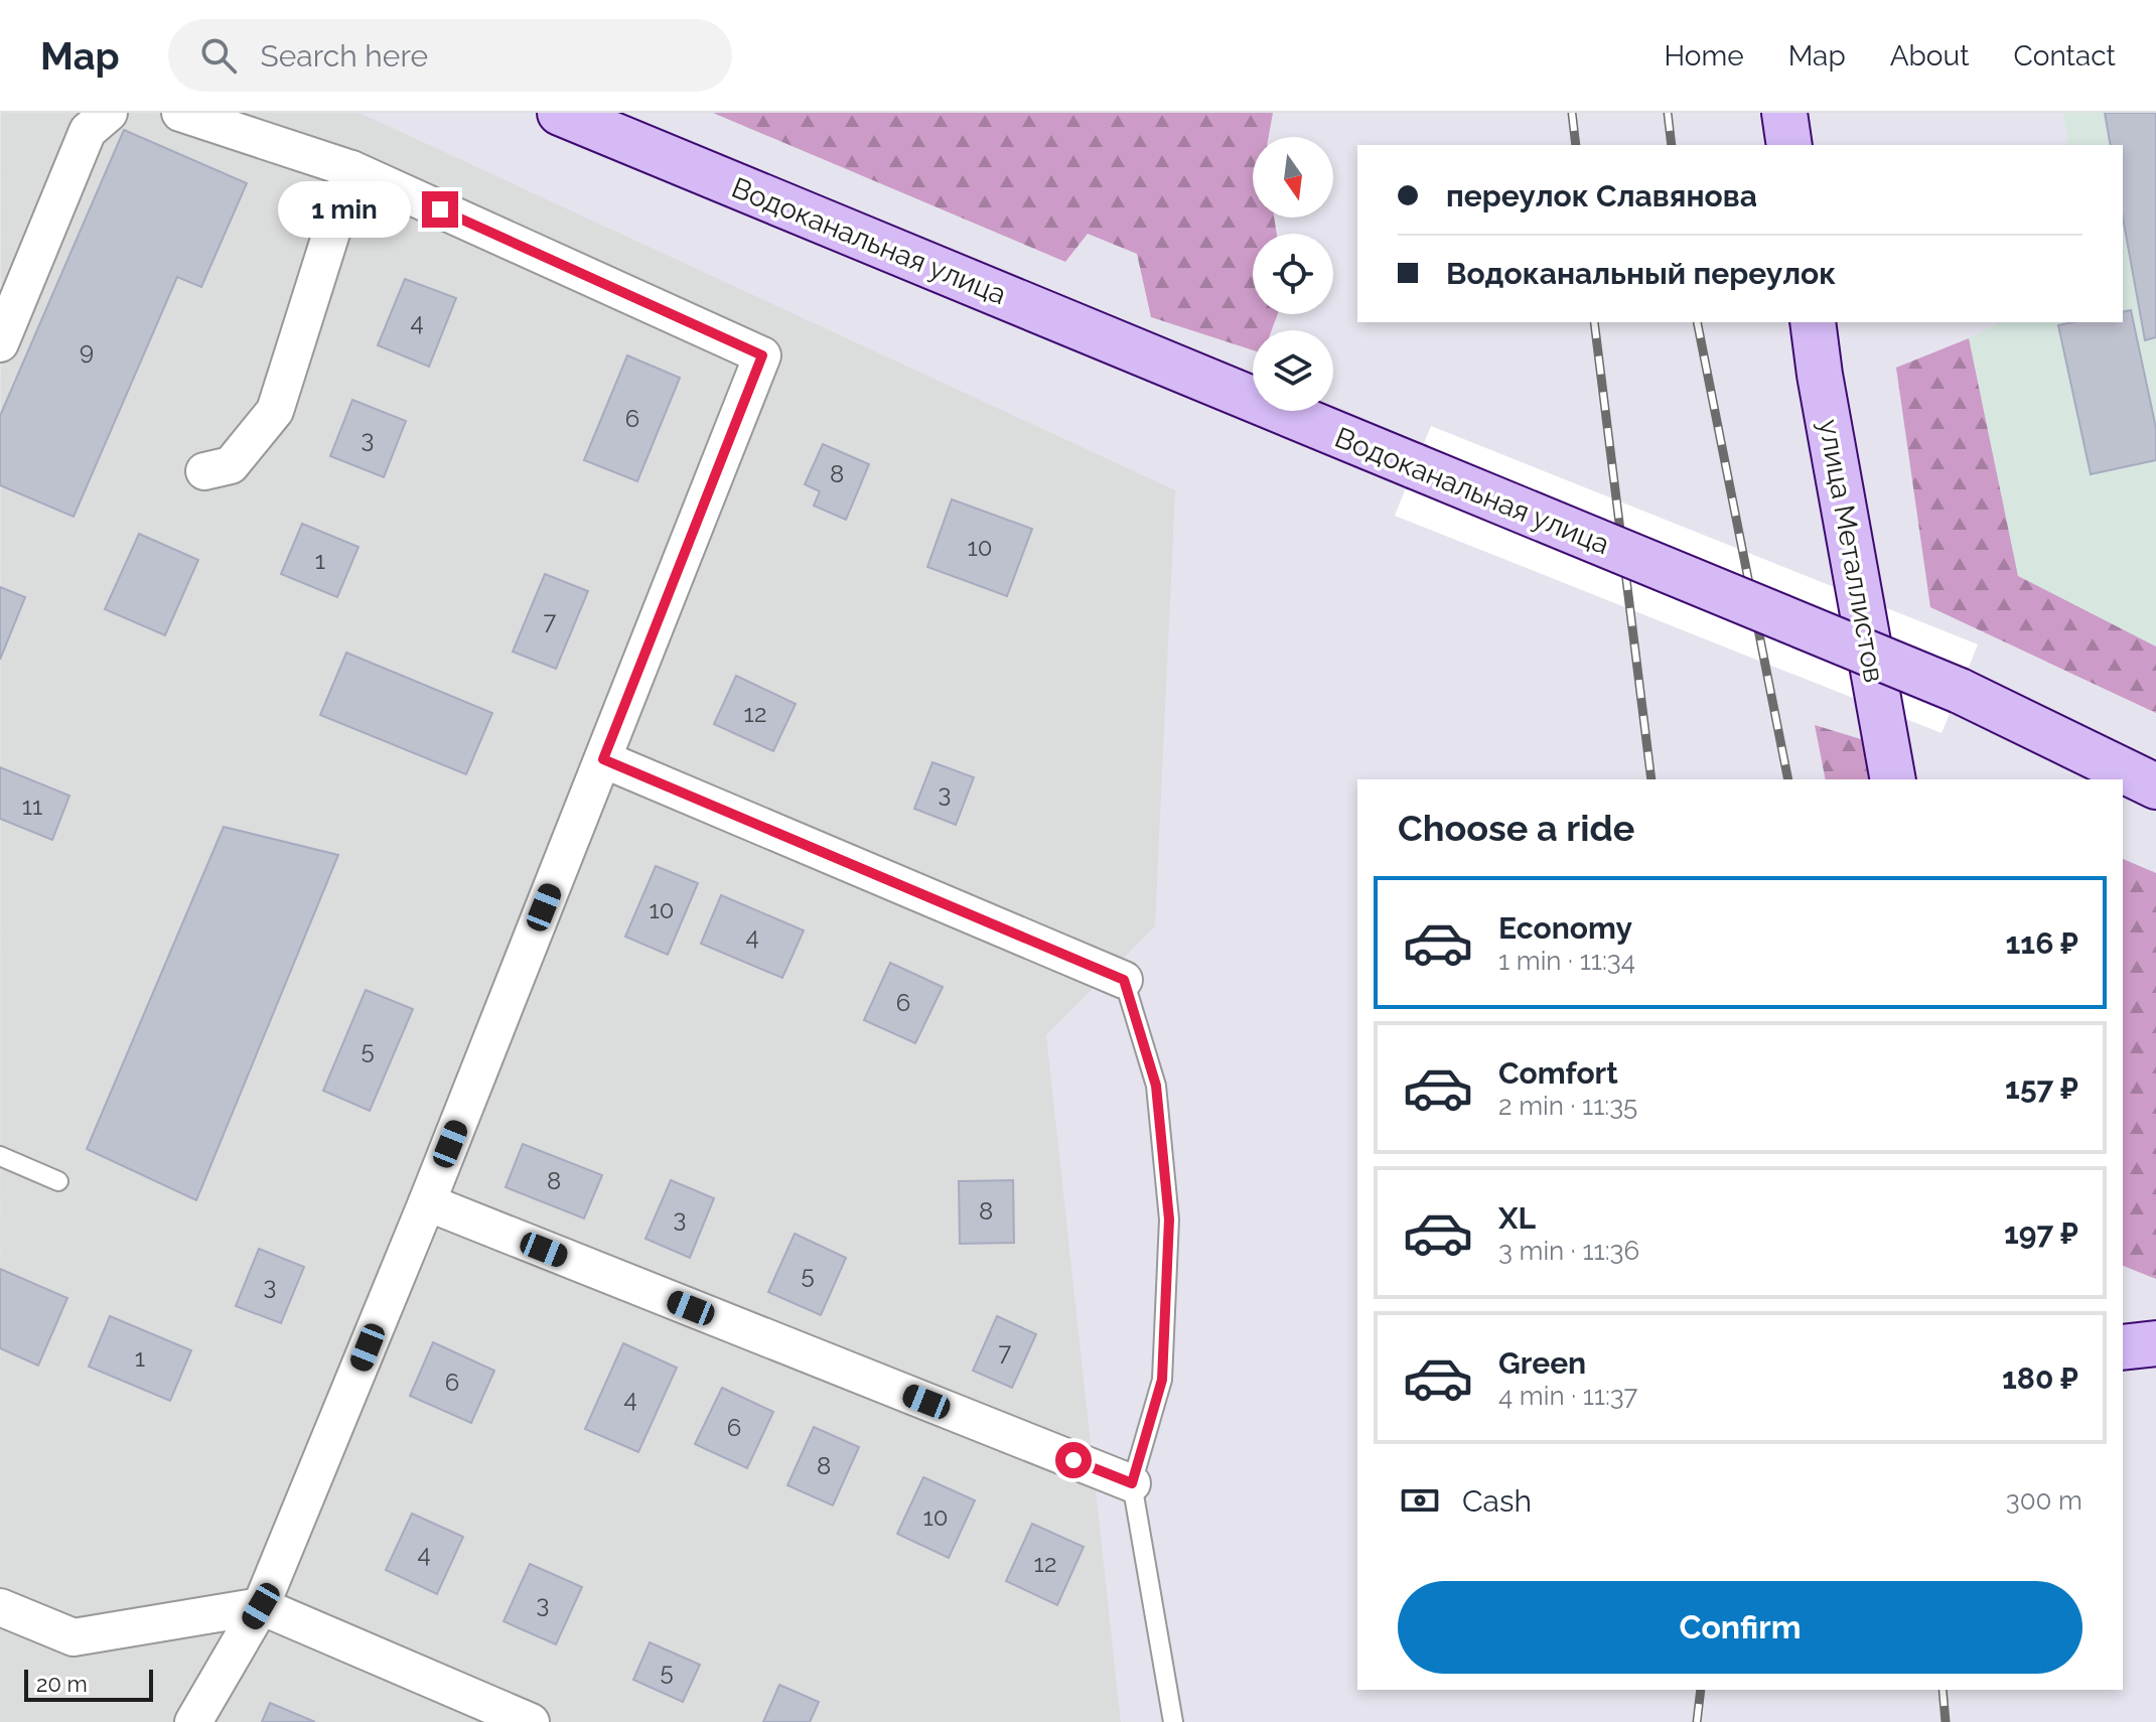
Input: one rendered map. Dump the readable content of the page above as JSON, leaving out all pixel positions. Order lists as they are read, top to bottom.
{
  "streets": {
    "main road": ["Водоканальная улица", "улица Металлистов"]
  },
  "house_numbers": [
    "4",
    "9",
    "6",
    "3",
    "8",
    "10",
    "1",
    "7",
    "12",
    "3",
    "11",
    "10",
    "4",
    "6",
    "5",
    "8",
    "8",
    "3",
    "5",
    "3",
    "7",
    "1",
    "6",
    "4",
    "6",
    "8",
    "10",
    "4",
    "12",
    "3",
    "5"
  ],
  "scale_bar": "20 m",
  "north": "bottom",
  "page": {
    "header": "Map",
    "search": "Search here",
    "nav": [
      "Home",
      "Map",
      "About",
      "Contact"
    ],
    "banner": ["переулок Славянова", "Водоканальный переулок"],
    "bubble": "1 min",
    "heading": "Choose a ride",
    "list": [
      {
        "name": "Economy",
        "note": "1 min · 11:34",
        "value": "116 ₽"
      },
      {
        "name": "Comfort",
        "note": "2 min · 11:35",
        "value": "157 ₽"
      },
      {
        "name": "XL",
        "note": "3 min · 11:36",
        "value": "197 ₽"
      },
      {
        "name": "Green",
        "note": "4 min · 11:37",
        "value": "180 ₽"
      }
    ],
    "pay": ["Cash", "300 m"],
    "buttons": "Confirm",
    "scale": "20 m"
  }
}
